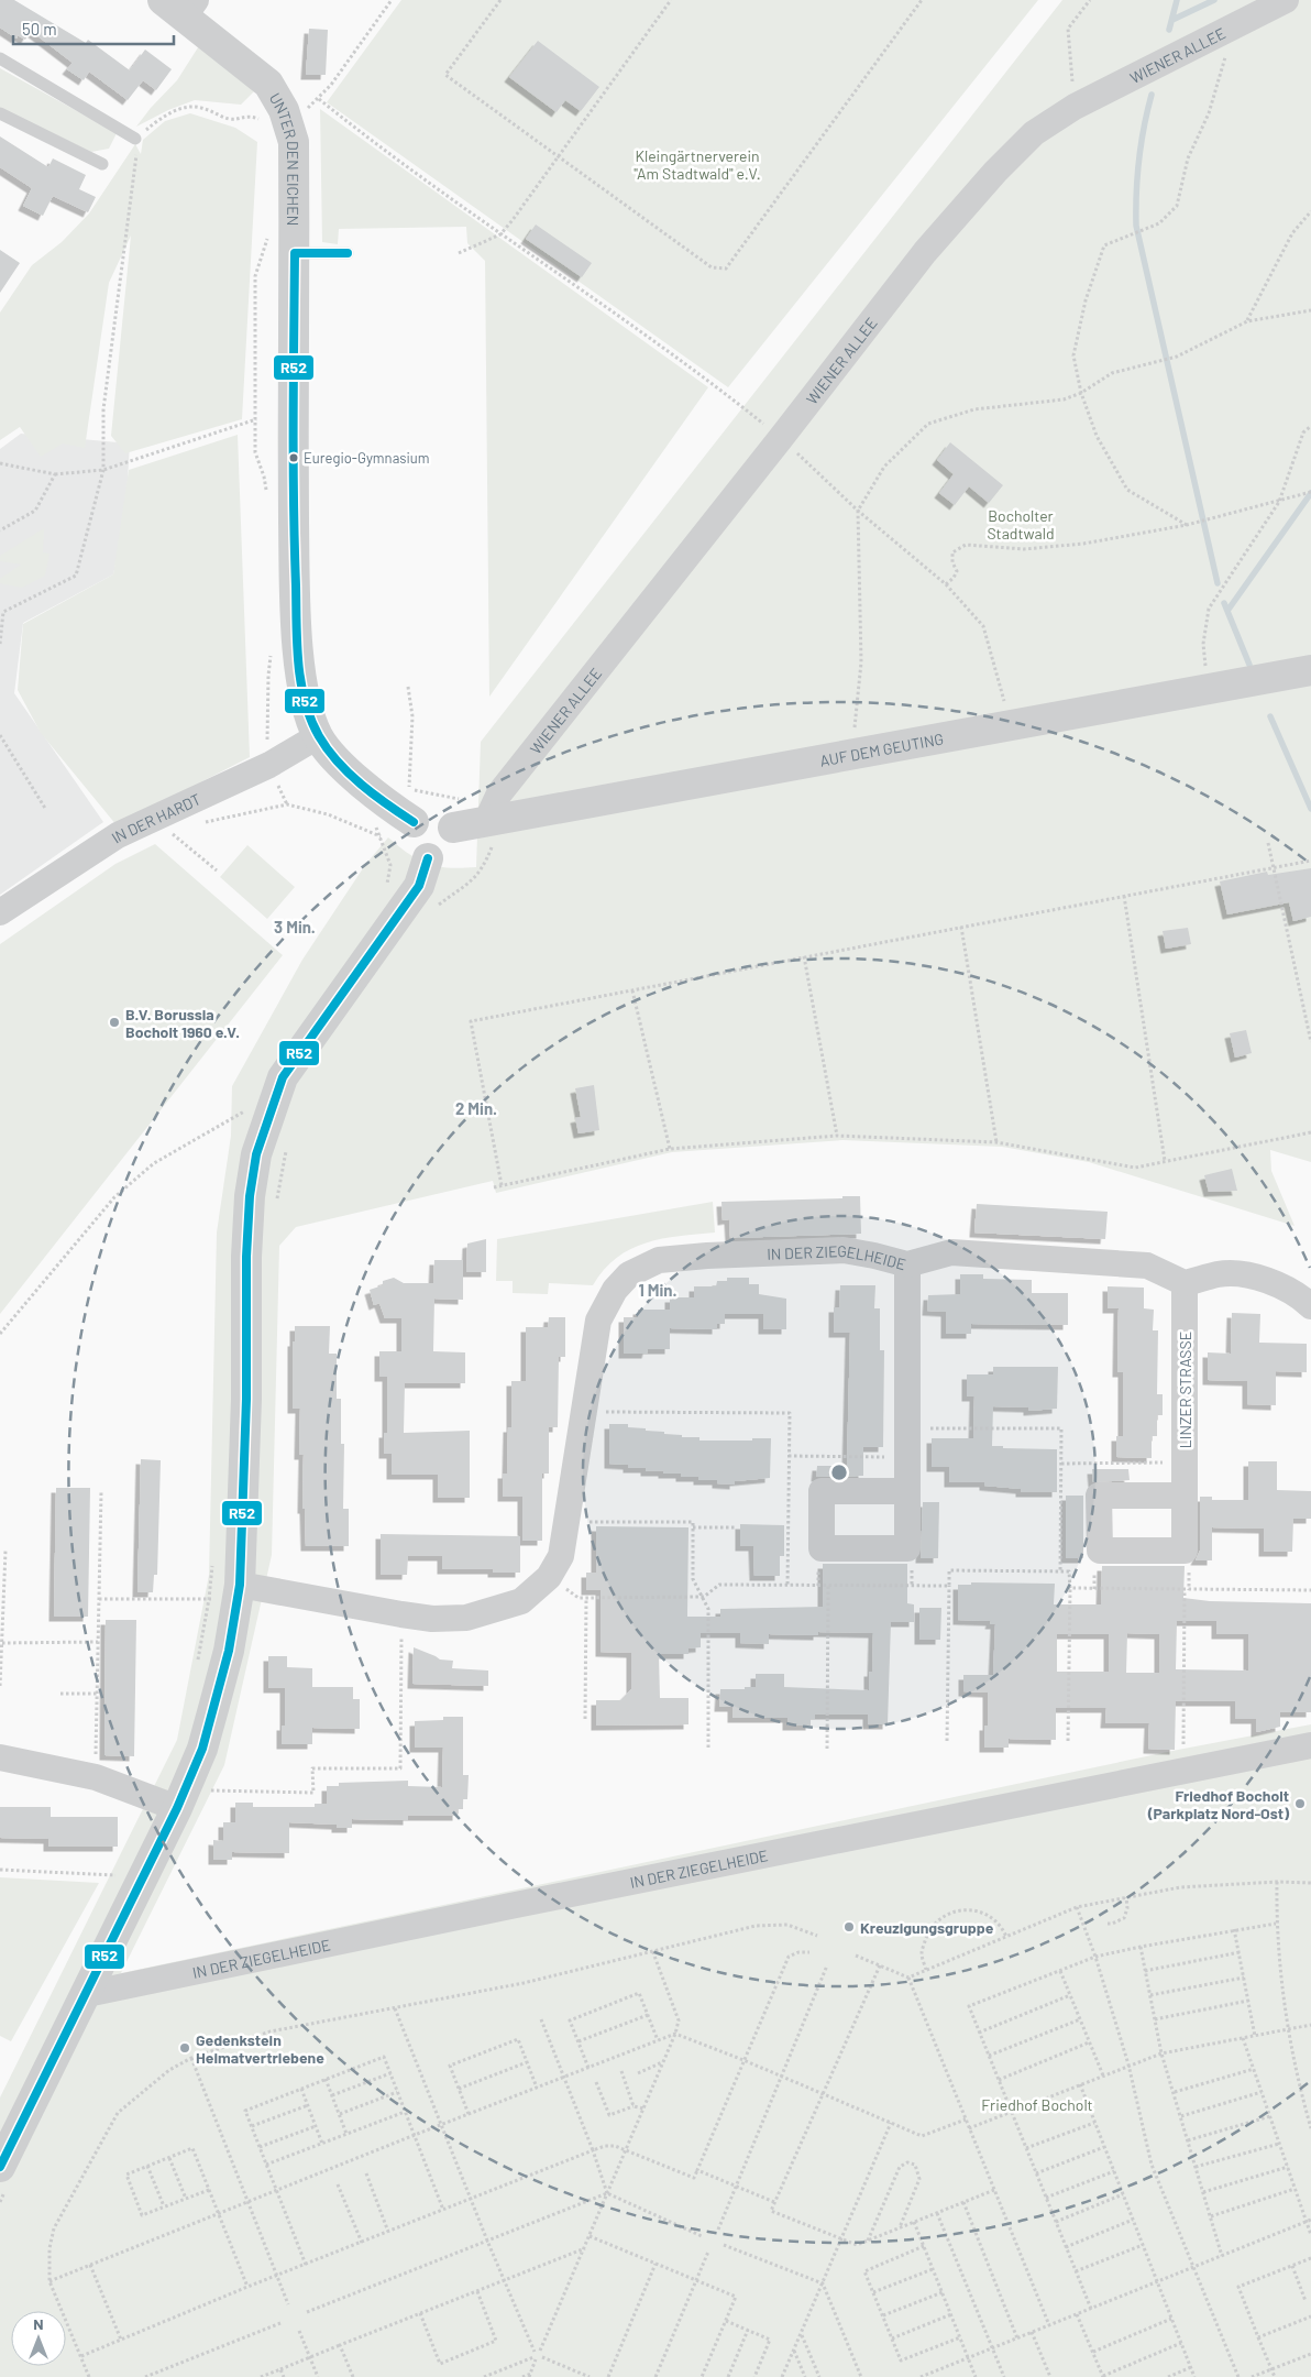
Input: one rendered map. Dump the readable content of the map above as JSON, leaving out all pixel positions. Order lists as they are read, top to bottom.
{
  "streets": {
    "street": [
      "WIENER ALLEE",
      "UNTER DEN EICHEN",
      "AUF DEM GEUTING",
      "IN DER HARDT",
      "IN DER ZIEGELHEIDE",
      "LINZER STRASSE"
    ]
  },
  "crossings": [
    ["WIENER ALLEE", "AUF DEM GEUTING"],
    ["UNTER DEN EICHEN", "AUF DEM GEUTING"],
    ["UNTER DEN EICHEN", "IN DER HARDT"],
    ["IN DER ZIEGELHEIDE", "LINZER STRASSE"]
  ],
  "parks": ["Kleingärtnerverein \"Am Stadtwald\" e.V.", "Bocholter Stadtwald", "Friedhof Bocholt"],
  "places": [
    "Euregio-Gymnasium",
    "B.V. Borussia Bocholt 1960 e.V.",
    "Friedhof Bocholt (Parkplatz Nord-Ost)",
    "Kreuzigungsgruppe",
    "Gedenkstein Heimatvertriebene"
  ],
  "lines": ["transit line R52"],
  "scale_bar": "50 m",
  "north": "top",
  "rings": ["3 Min.", "2 Min.", "1 Min."]
}
